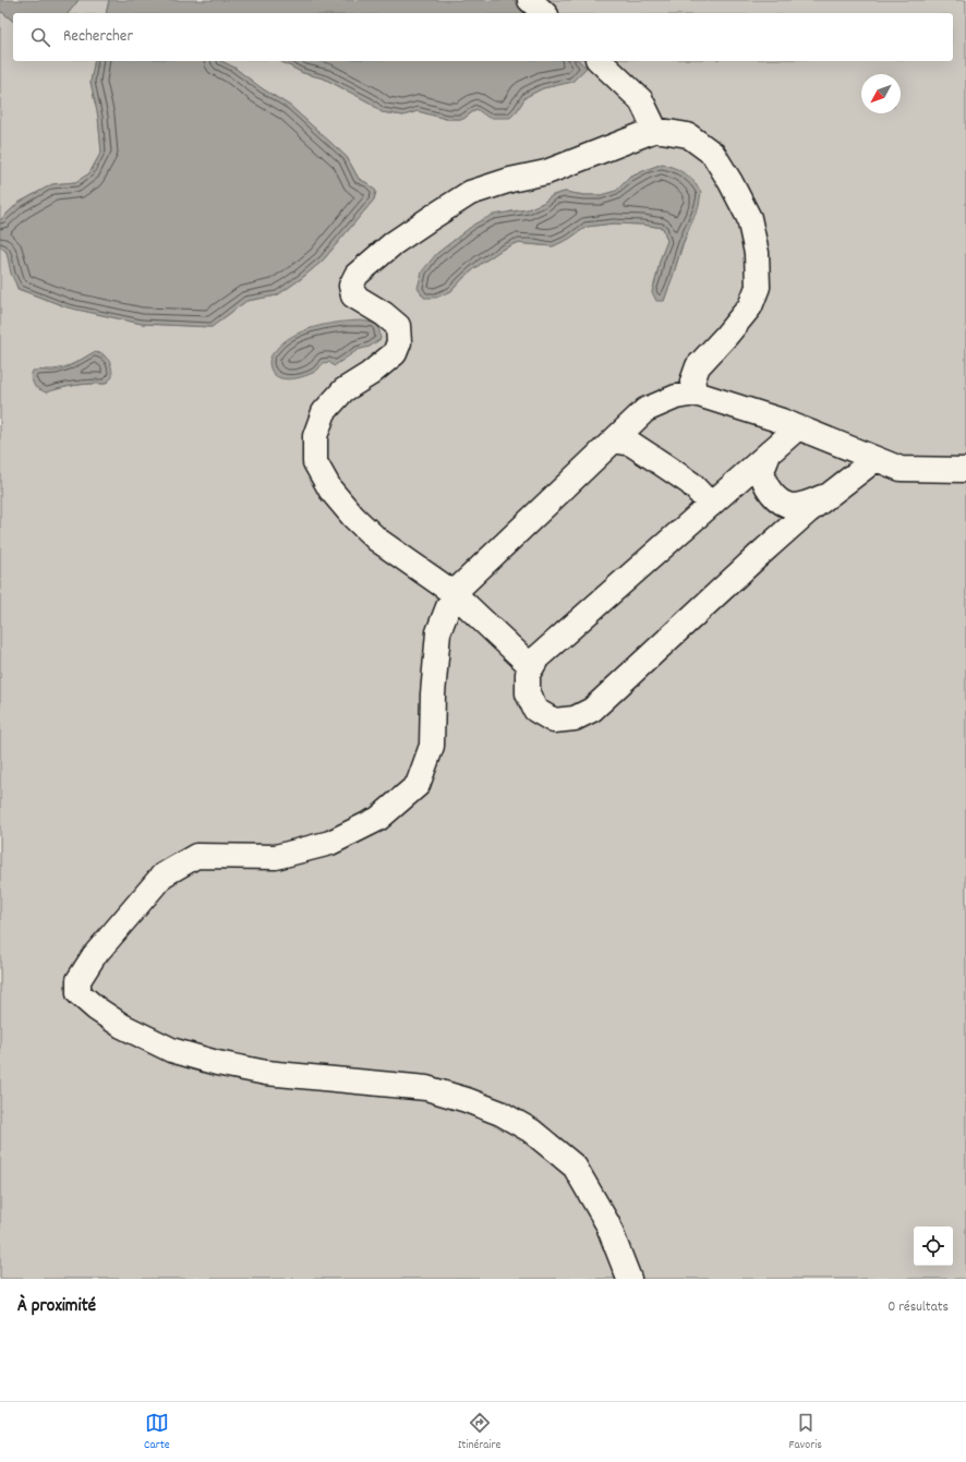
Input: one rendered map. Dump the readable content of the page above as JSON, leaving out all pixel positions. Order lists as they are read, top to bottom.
{
  "north": "bottom left",
  "page": {
    "search": "Rechercher",
    "heading": ["À proximité", "0 résultats"],
    "nav": ["Carte", "Itinéraire", "Favoris"]
  }
}
